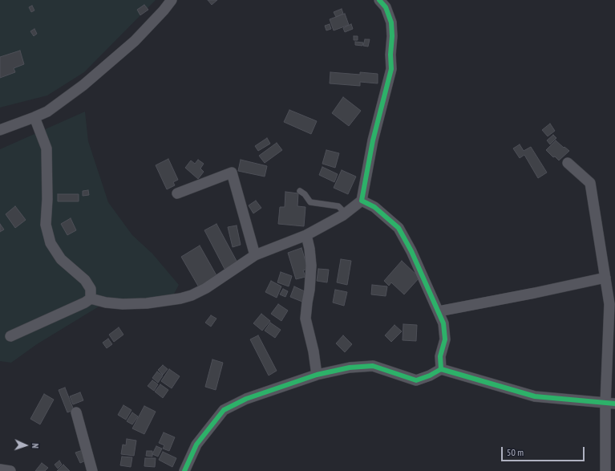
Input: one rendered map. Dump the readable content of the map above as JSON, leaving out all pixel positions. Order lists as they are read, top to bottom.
{
  "scale_bar": "50 m",
  "north": "right"
}
